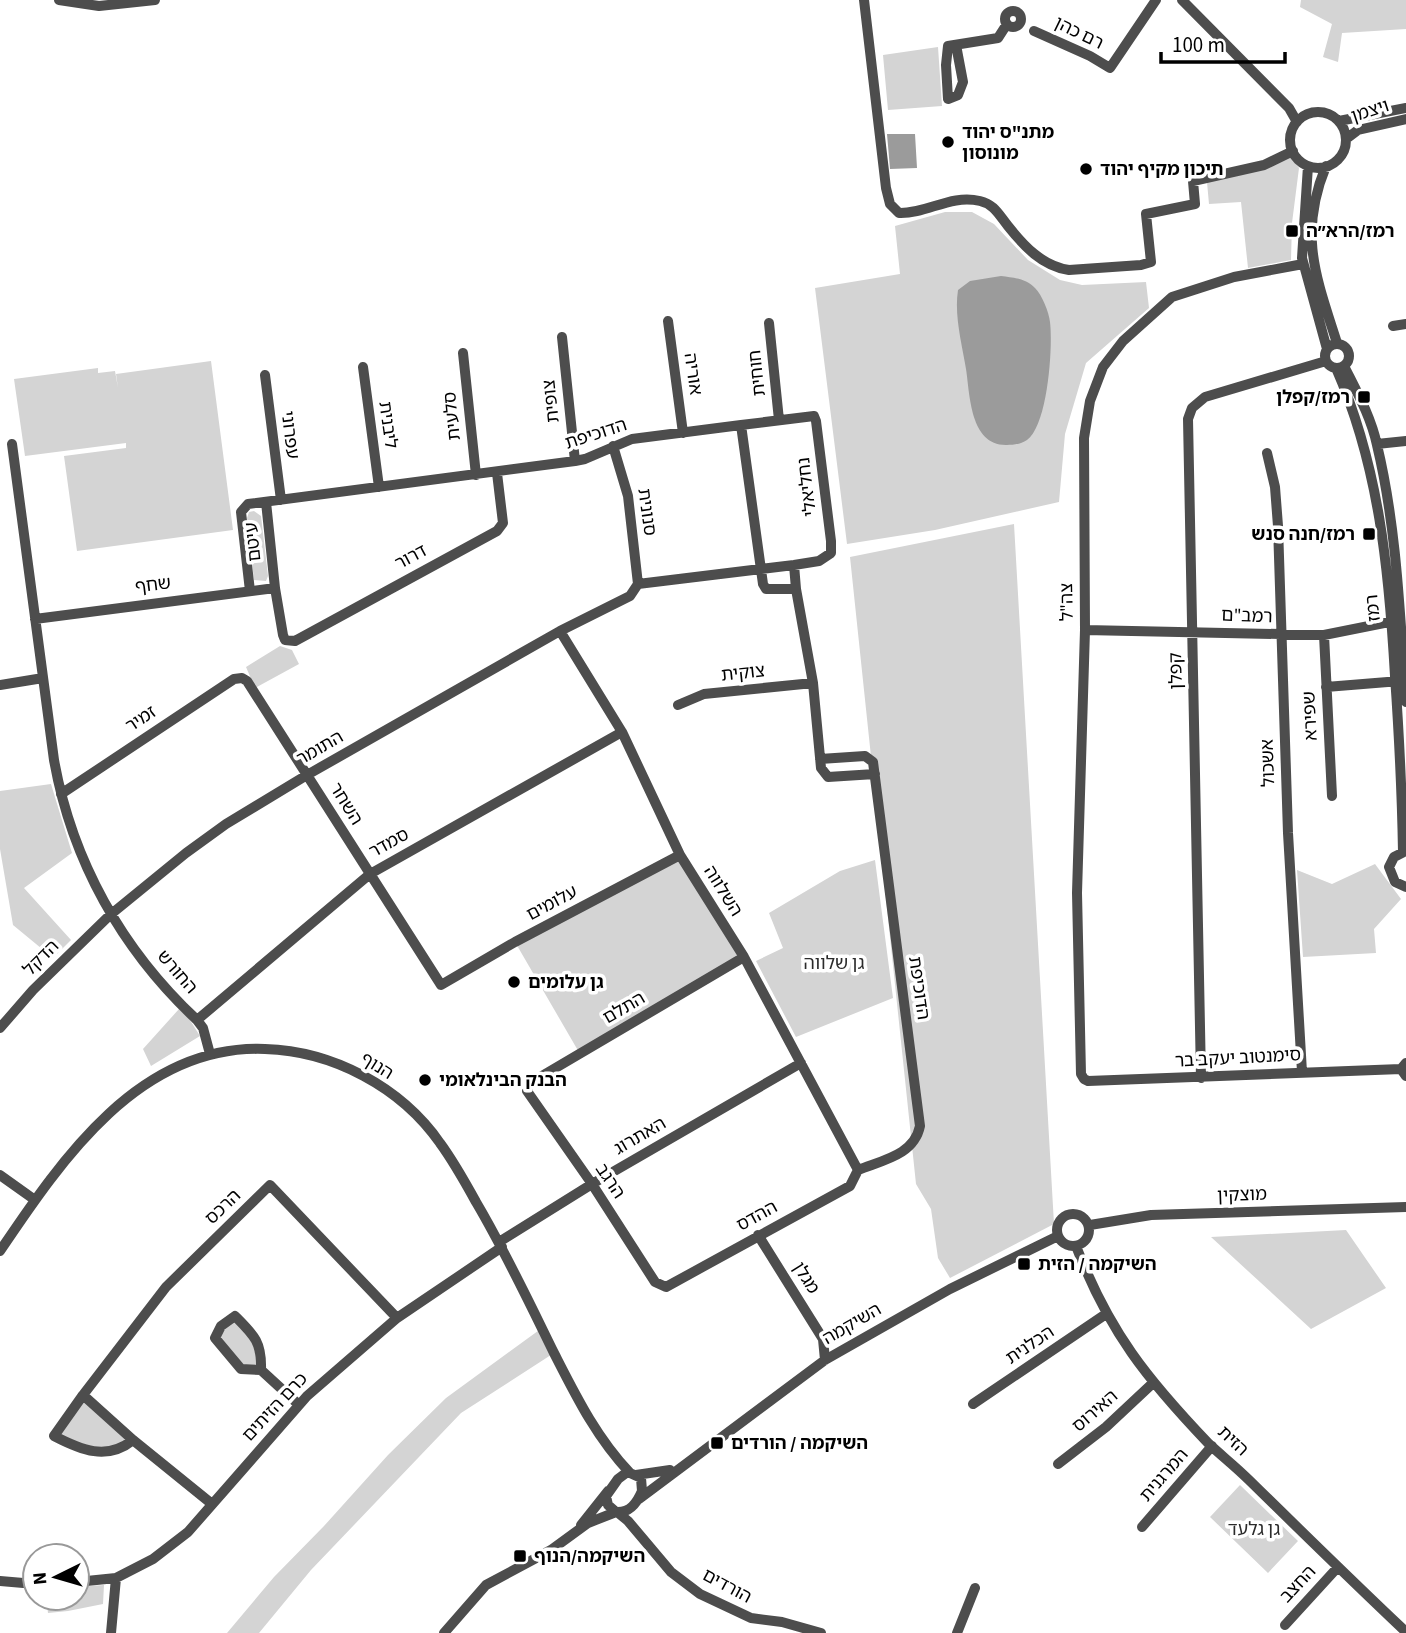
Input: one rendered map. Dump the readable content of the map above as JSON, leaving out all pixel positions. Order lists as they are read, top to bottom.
{
  "streets": {
    "street": [
      "רם כהן",
      "ויצמן",
      "חוחית",
      "אוריה",
      "צופית",
      "סלעית",
      "ליבנית",
      "הדוכיפת",
      "עפרוני",
      "נחליאלי",
      "סנונית",
      "עיטם",
      "דרור",
      "שחף",
      "צה\"ל",
      "רמז",
      "רמב\"ם",
      "קפלן",
      "צוקית",
      "שפירא",
      "זמיר",
      "התומר",
      "אשכול",
      "השחר",
      "סמדר",
      "השלווה",
      "עלומים",
      "הדקל",
      "החורש",
      "התלם",
      "סימנטוב יעקב בר",
      "הנוף",
      "האתרוג",
      "הרגב",
      "מוצקין",
      "הרכס",
      "ההדס",
      "מגלן",
      "השיקמה",
      "הכלנית",
      "כרם הזיתים",
      "האירוס",
      "הזית",
      "המרגנית",
      "החצב",
      "הורדים"
    ]
  },
  "crossings": [
    ["חוחית", "הדוכיפת"],
    ["אוריה", "הדוכיפת"],
    ["צופית", "הדוכיפת"],
    ["סלעית", "הדוכיפת"],
    ["ליבנית", "הדוכיפת"],
    ["הדוכיפת", "עפרוני"],
    ["הדוכיפת", "נחליאלי"],
    ["הדוכיפת", "סנונית"],
    ["הדוכיפת", "עיטם"],
    ["הדוכיפת", "דרור"],
    ["הדוכיפת", "השלווה"],
    ["הדוכיפת", "ההדס"],
    ["סנונית", "התומר"],
    ["עיטם", "דרור"],
    ["עיטם", "שחף"],
    ["שחף", "החורש"],
    ["צה\"ל", "רמב\"ם"],
    ["צה\"ל", "סימנטוב יעקב בר"],
    ["רמז", "רמב\"ם"],
    ["רמז", "קפלן"],
    ["רמב\"ם", "קפלן"],
    ["רמב\"ם", "שפירא"],
    ["רמב\"ם", "אשכול"],
    ["קפלן", "סימנטוב יעקב בר"],
    ["זמיר", "השחר"],
    ["זמיר", "החורש"],
    ["התומר", "השחר"],
    ["התומר", "השלווה"],
    ["התומר", "הדקל"],
    ["התומר", "החורש"],
    ["אשכול", "סימנטוב יעקב בר"],
    ["השחר", "סמדר"],
    ["השחר", "עלומים"],
    ["סמדר", "השלווה"],
    ["סמדר", "החורש"],
    ["השלווה", "עלומים"],
    ["השלווה", "התלם"],
    ["השלווה", "האתרוג"],
    ["השלווה", "ההדס"],
    ["הדקל", "החורש"],
    ["החורש", "הנוף"],
    ["התלם", "הרגב"],
    ["הנוף", "האתרוג"],
    ["הנוף", "השיקמה"],
    ["הנוף", "כרם הזיתים"],
    ["הנוף", "הורדים"],
    ["האתרוג", "הרגב"],
    ["האתרוג", "כרם הזיתים"],
    ["הרגב", "ההדס"],
    ["מוצקין", "השיקמה"],
    ["מוצקין", "הזית"],
    ["הרכס", "כרם הזיתים"],
    ["ההדס", "מגלן"],
    ["מגלן", "השיקמה"],
    ["השיקמה", "הזית"],
    ["השיקמה", "הורדים"],
    ["הכלנית", "הזית"],
    ["האירוס", "הזית"],
    ["הזית", "המרגנית"],
    ["הזית", "החצב"]
  ],
  "parks": ["גן שלווה", "גן גלעד"],
  "places": {
    "other": [
      "מתנ\"ס יהוד מונוסון",
      "תיכון מקיף יהוד",
      "גן עלומים",
      "הבנק הבינלאומי"
    ],
    "transit": [
      "רמז/הרא״ה",
      "רמז/קפלן",
      "רמז/חנה סנש",
      "השיקמה / הזית",
      "השיקמה / הורדים",
      "השיקמה/הנוף"
    ]
  },
  "scale_bar": "100 m",
  "north": "left"
}
